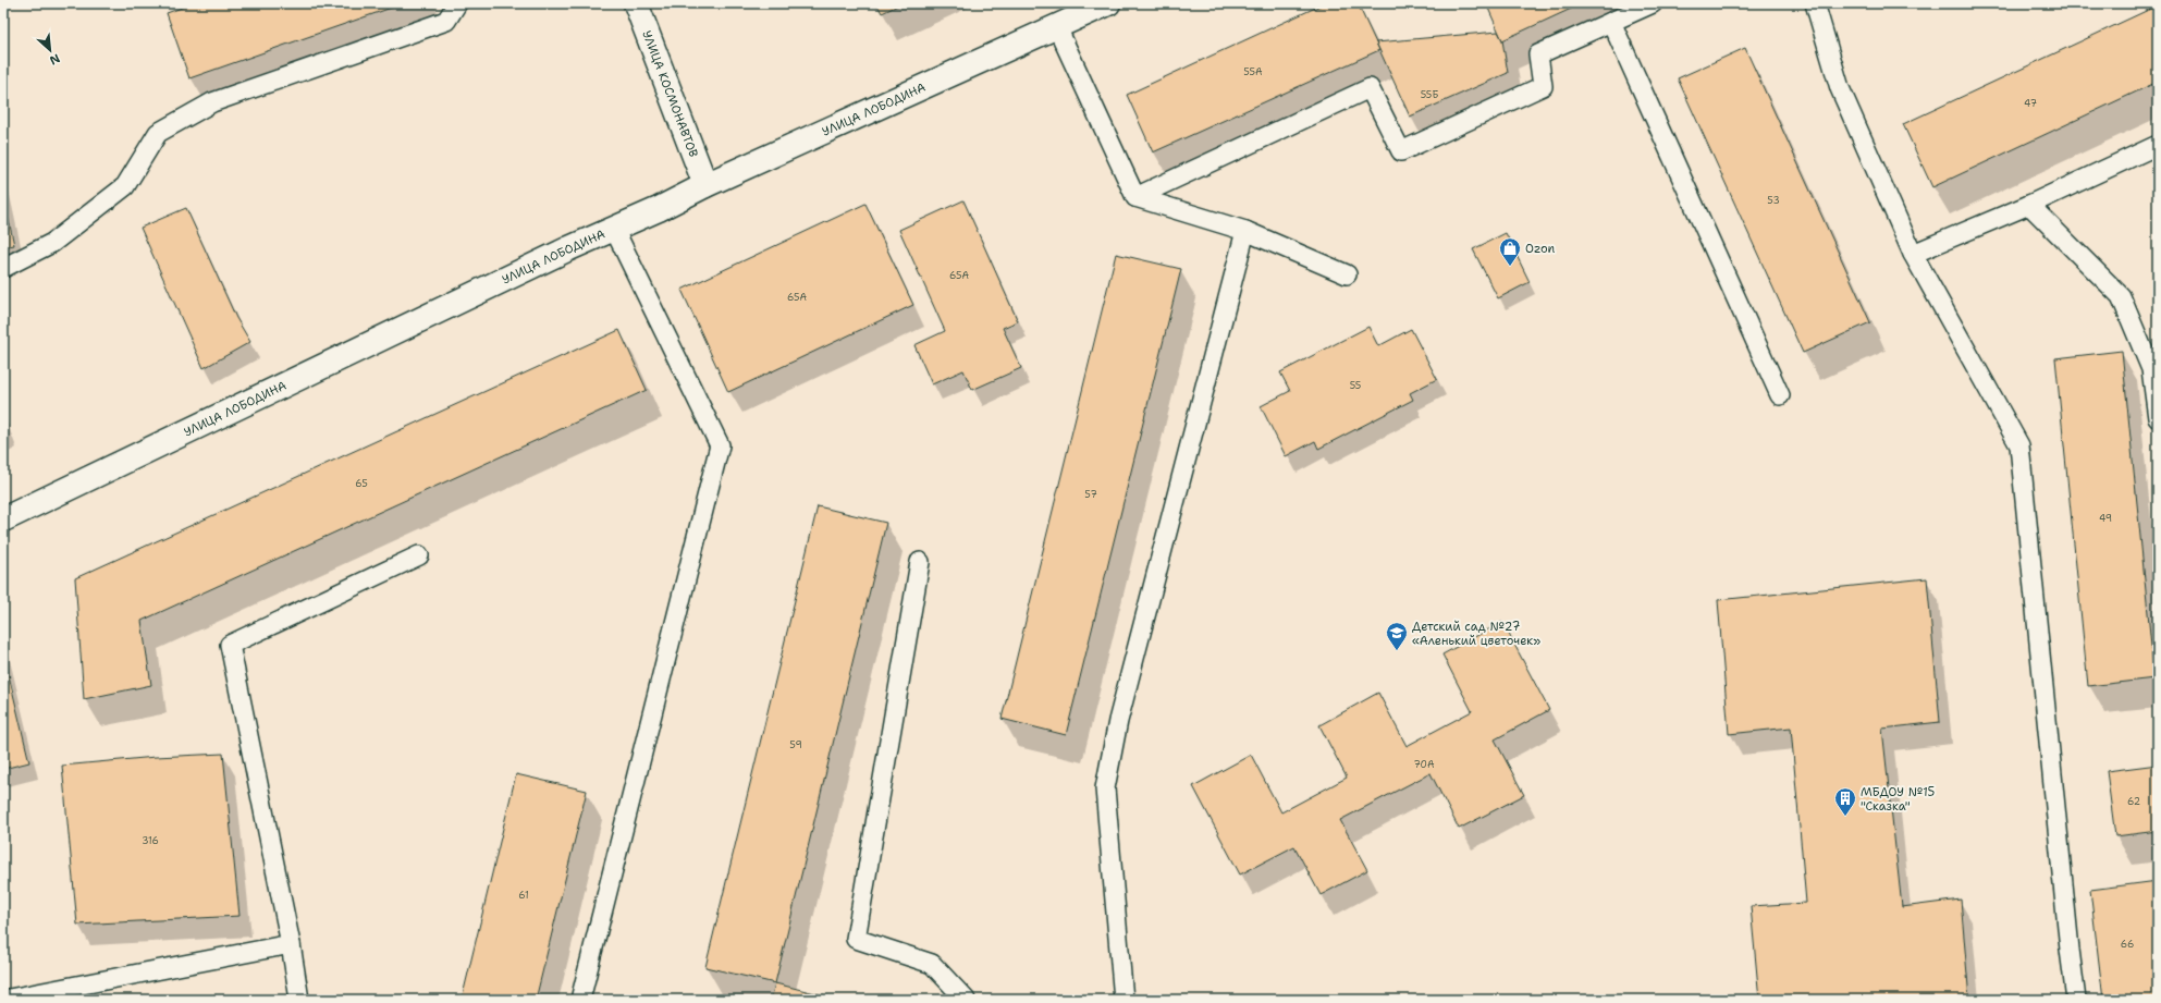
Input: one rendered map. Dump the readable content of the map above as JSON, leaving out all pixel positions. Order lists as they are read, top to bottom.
{
  "streets": {
    "street": ["УЛИЦА КОСМОНАВТОВ", "УЛИЦА ЛОБОДИНА"]
  },
  "crossings": [
    ["УЛИЦА КОСМОНАВТОВ", "УЛИЦА ЛОБОДИНА"]
  ],
  "places": {
    "shop": ["Ozon"],
    "school or university": ["Детский сад №27 «Аленький цветочек»"],
    "building": ["МБДОУ №15 \"Сказка\""]
  },
  "house_numbers": [
    "55А",
    "55Б",
    "47",
    "53",
    "65А",
    "65А",
    "55",
    "65",
    "57",
    "49",
    "59",
    "70А",
    "62",
    "316",
    "61",
    "66"
  ],
  "north": "bottom right"
}
